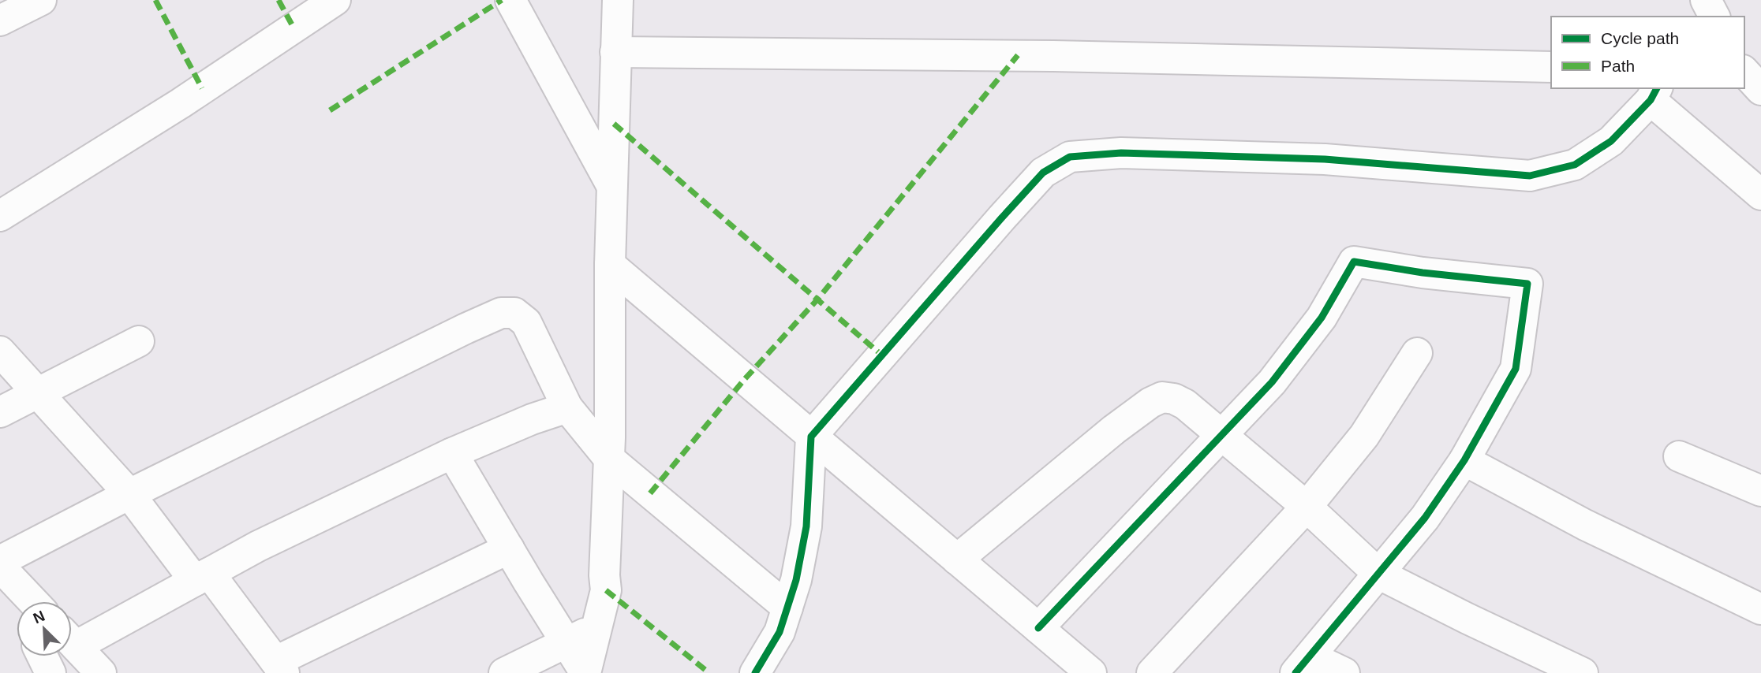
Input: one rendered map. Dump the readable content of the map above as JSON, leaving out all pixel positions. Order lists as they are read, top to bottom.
{
  "legend": ["Cycle path", "Path"],
  "north": "top left"
}
